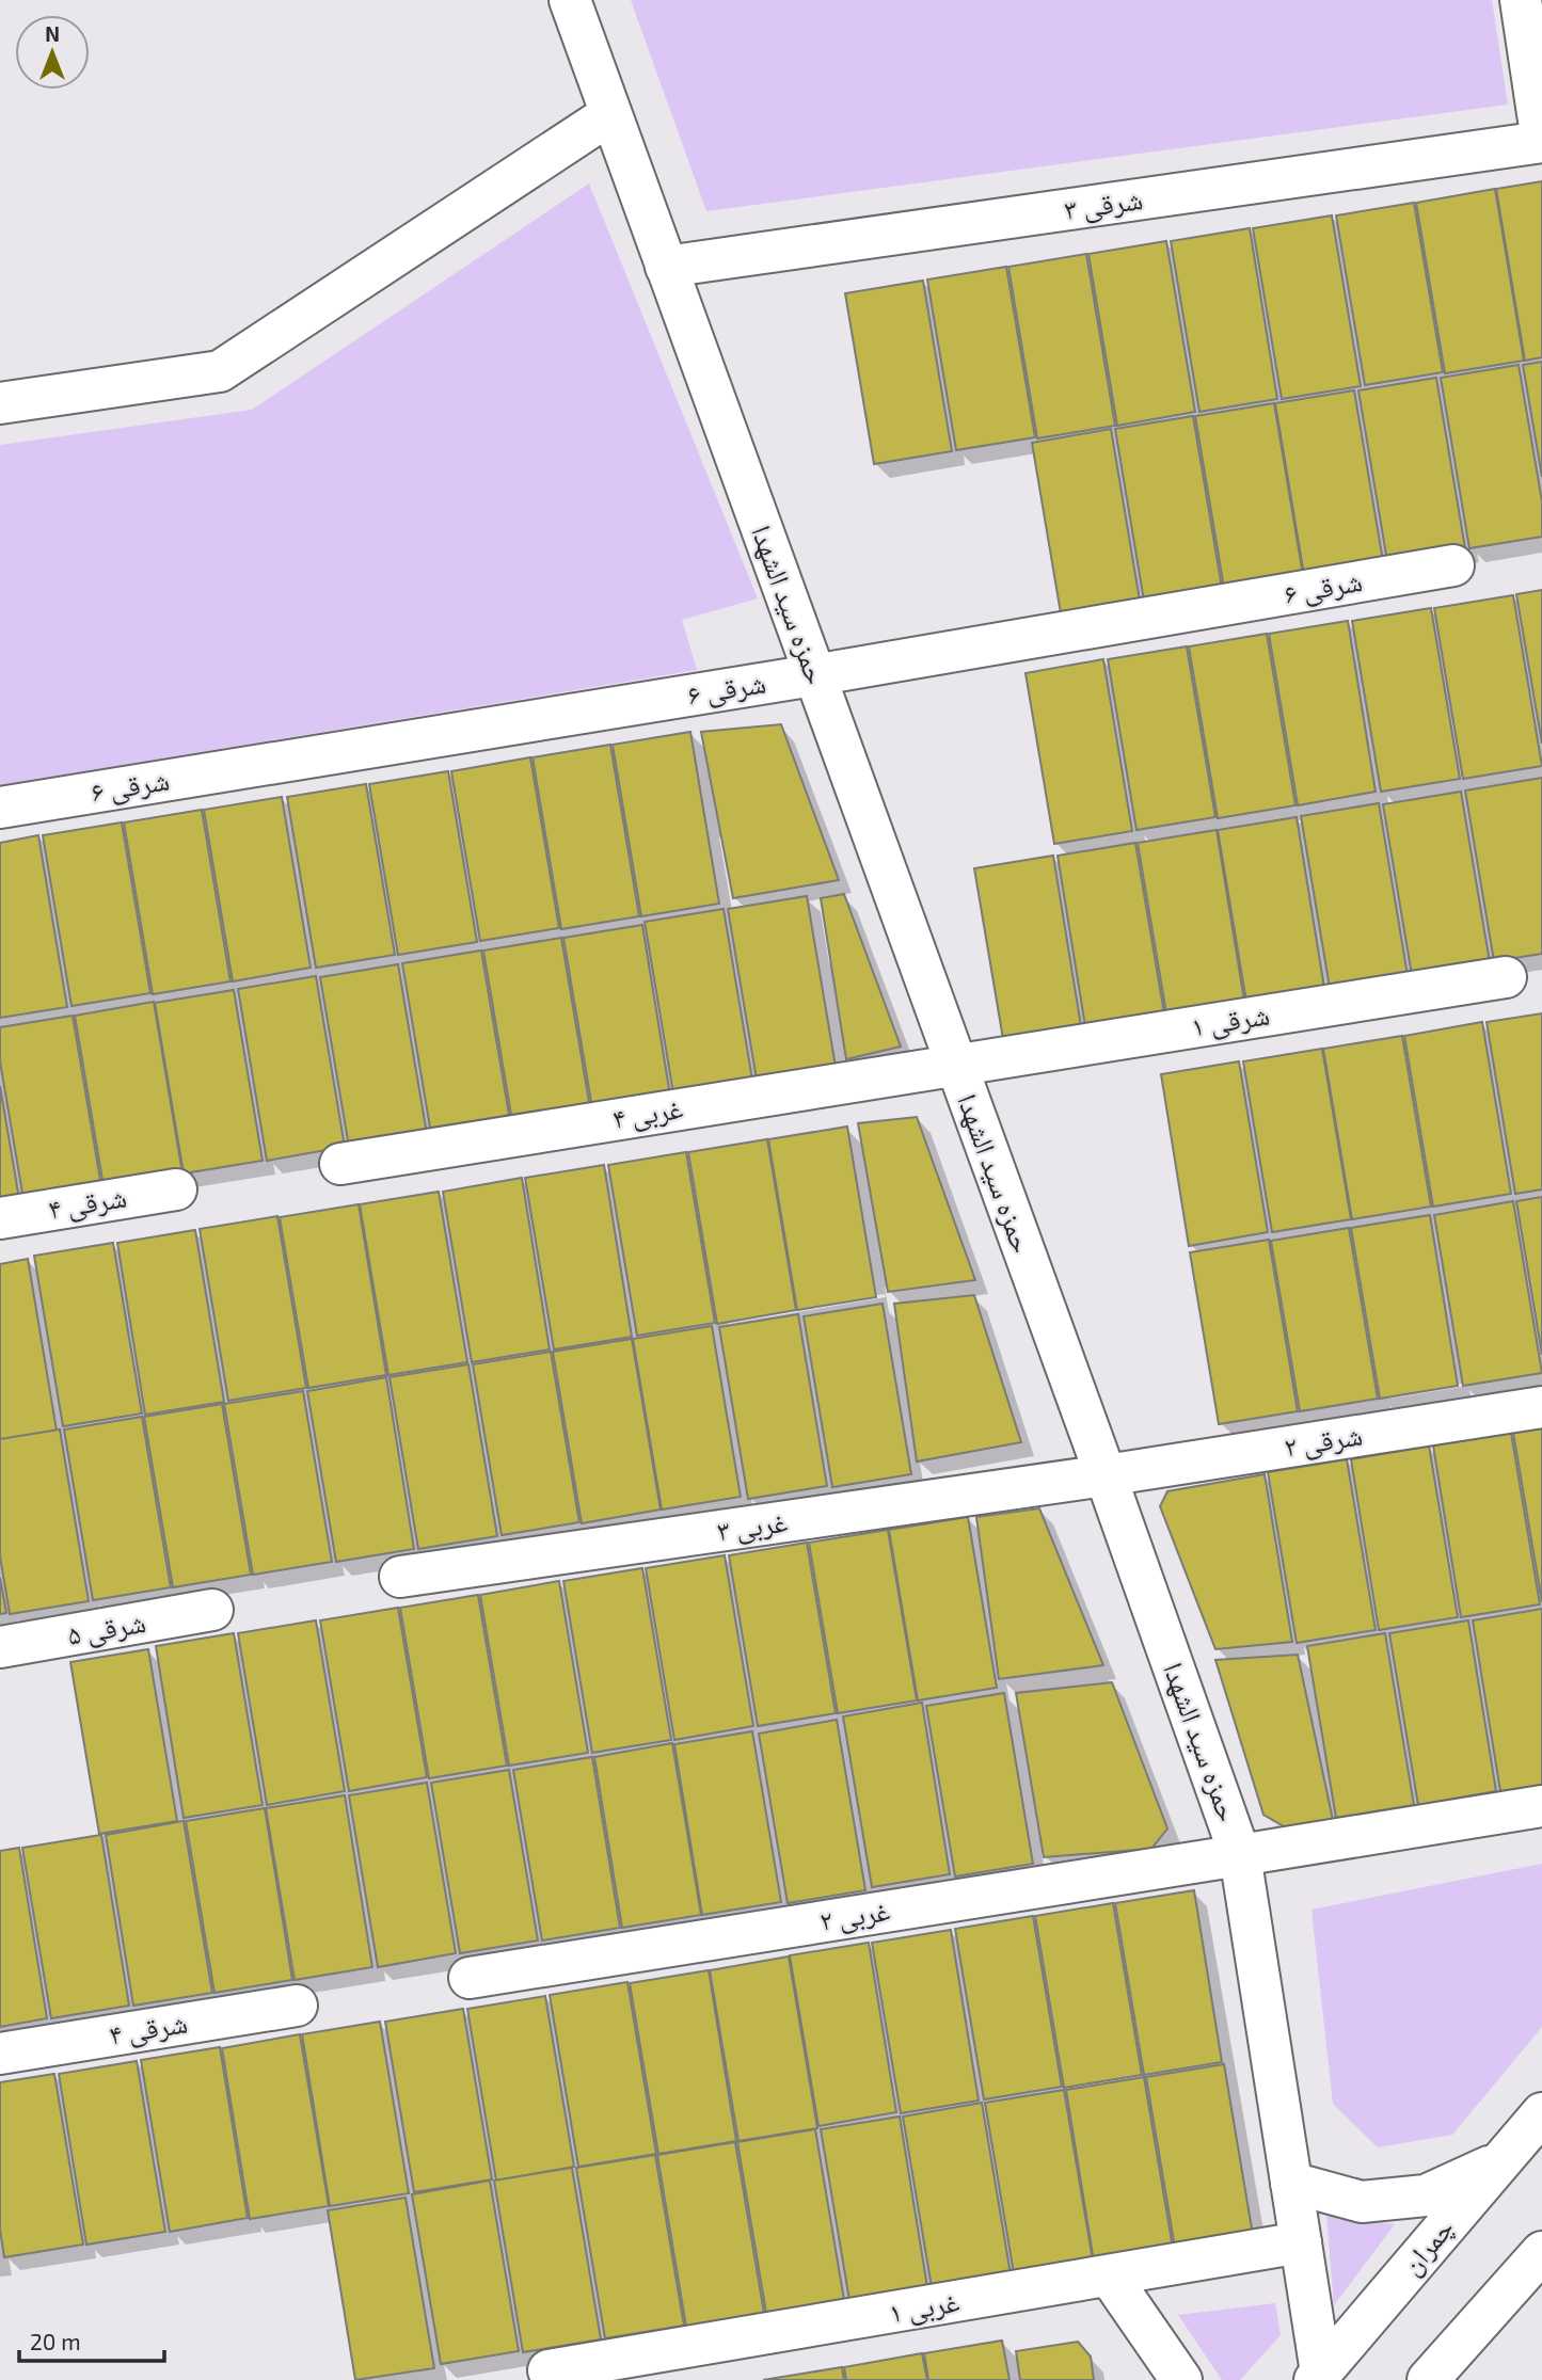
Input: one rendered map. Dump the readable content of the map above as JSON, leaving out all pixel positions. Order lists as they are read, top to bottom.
{
  "streets": {
    "street": [
      "۳ شرقی",
      "۶ شرقی",
      "حمزه سید الشهدا",
      "۱ شرقی",
      "۴ غربی",
      "۴ شرقی",
      "۲ شرقی",
      "۳ غربی",
      "۵ شرقی",
      "۲ غربی",
      "چمران",
      "۱ غربی"
    ]
  },
  "crossings": [
    ["۳ شرقی", "حمزه سید الشهدا"],
    ["۶ شرقی", "حمزه سید الشهدا"],
    ["حمزه سید الشهدا", "۱ شرقی"],
    ["حمزه سید الشهدا", "۴ غربی"],
    ["حمزه سید الشهدا", "۲ شرقی"],
    ["حمزه سید الشهدا", "۳ غربی"],
    ["حمزه سید الشهدا", "۲ غربی"],
    ["حمزه سید الشهدا", "چمران"],
    ["حمزه سید الشهدا", "۱ غربی"],
    ["۱ شرقی", "۴ غربی"],
    ["۲ شرقی", "۳ غربی"]
  ],
  "scale_bar": "20 m",
  "north": "top"
}
